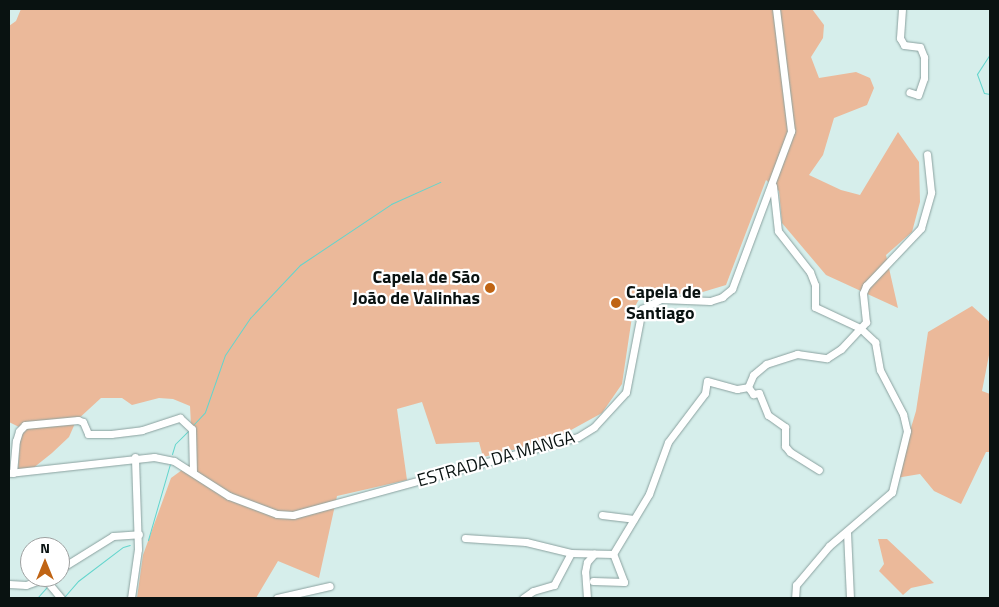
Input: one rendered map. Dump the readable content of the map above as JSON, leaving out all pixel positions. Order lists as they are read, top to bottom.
{
  "streets": {
    "street": ["ESTRADA DA MANGA"]
  },
  "places": ["Capela de São João de Valinhas", "Capela de Santiago"],
  "north": "top"
}
